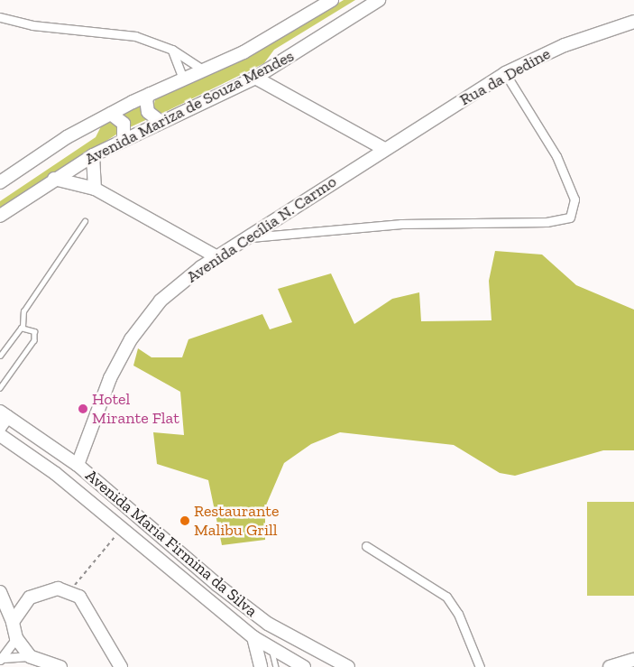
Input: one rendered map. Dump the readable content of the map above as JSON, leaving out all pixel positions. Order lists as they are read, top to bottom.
{
  "streets": {
    "main road": [
      "Rua da Dedine",
      "Avenida Mariza de Souza Mendes",
      "Avenida Cecília N. Carmo",
      "Avenida Maria Firmina da Silva"
    ]
  },
  "crossings": [
    ["Rua da Dedine", "Avenida Cecília N. Carmo"],
    ["Avenida Cecília N. Carmo", "Avenida Maria Firmina da Silva"]
  ],
  "places": ["Hotel Mirante Flat", "Restaurante Malibu Grill"]
}
